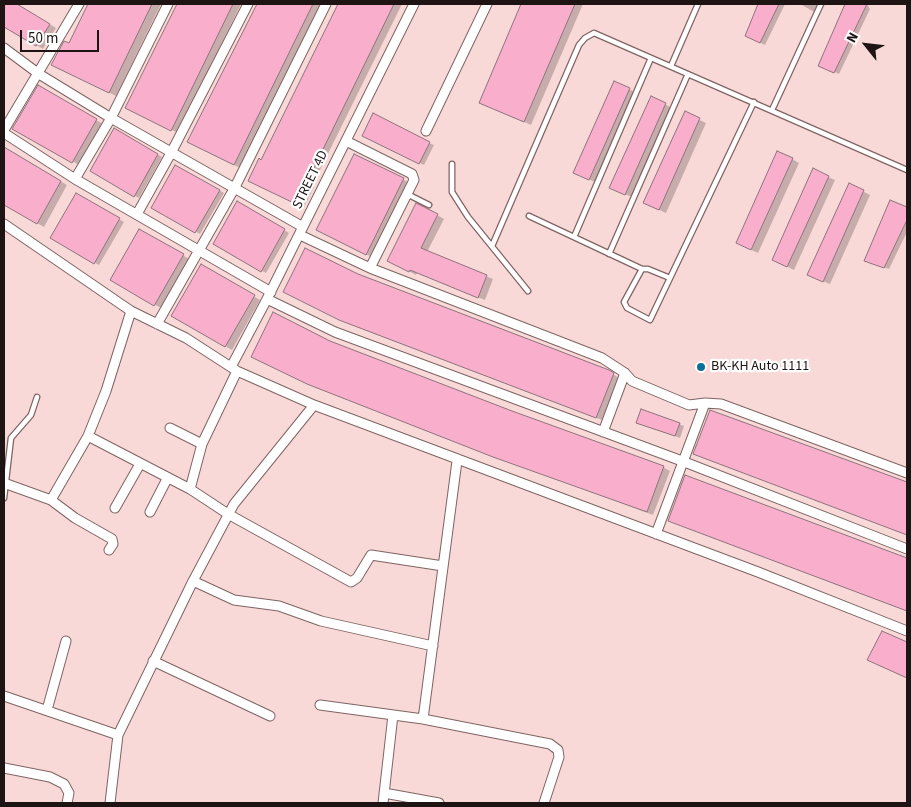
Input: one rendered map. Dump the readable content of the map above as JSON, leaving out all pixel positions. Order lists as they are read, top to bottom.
{
  "streets": {
    "street": ["STREET 4D"]
  },
  "places": ["BK-KH Auto 1111"],
  "scale_bar": "50 m",
  "north": "top left"
}
